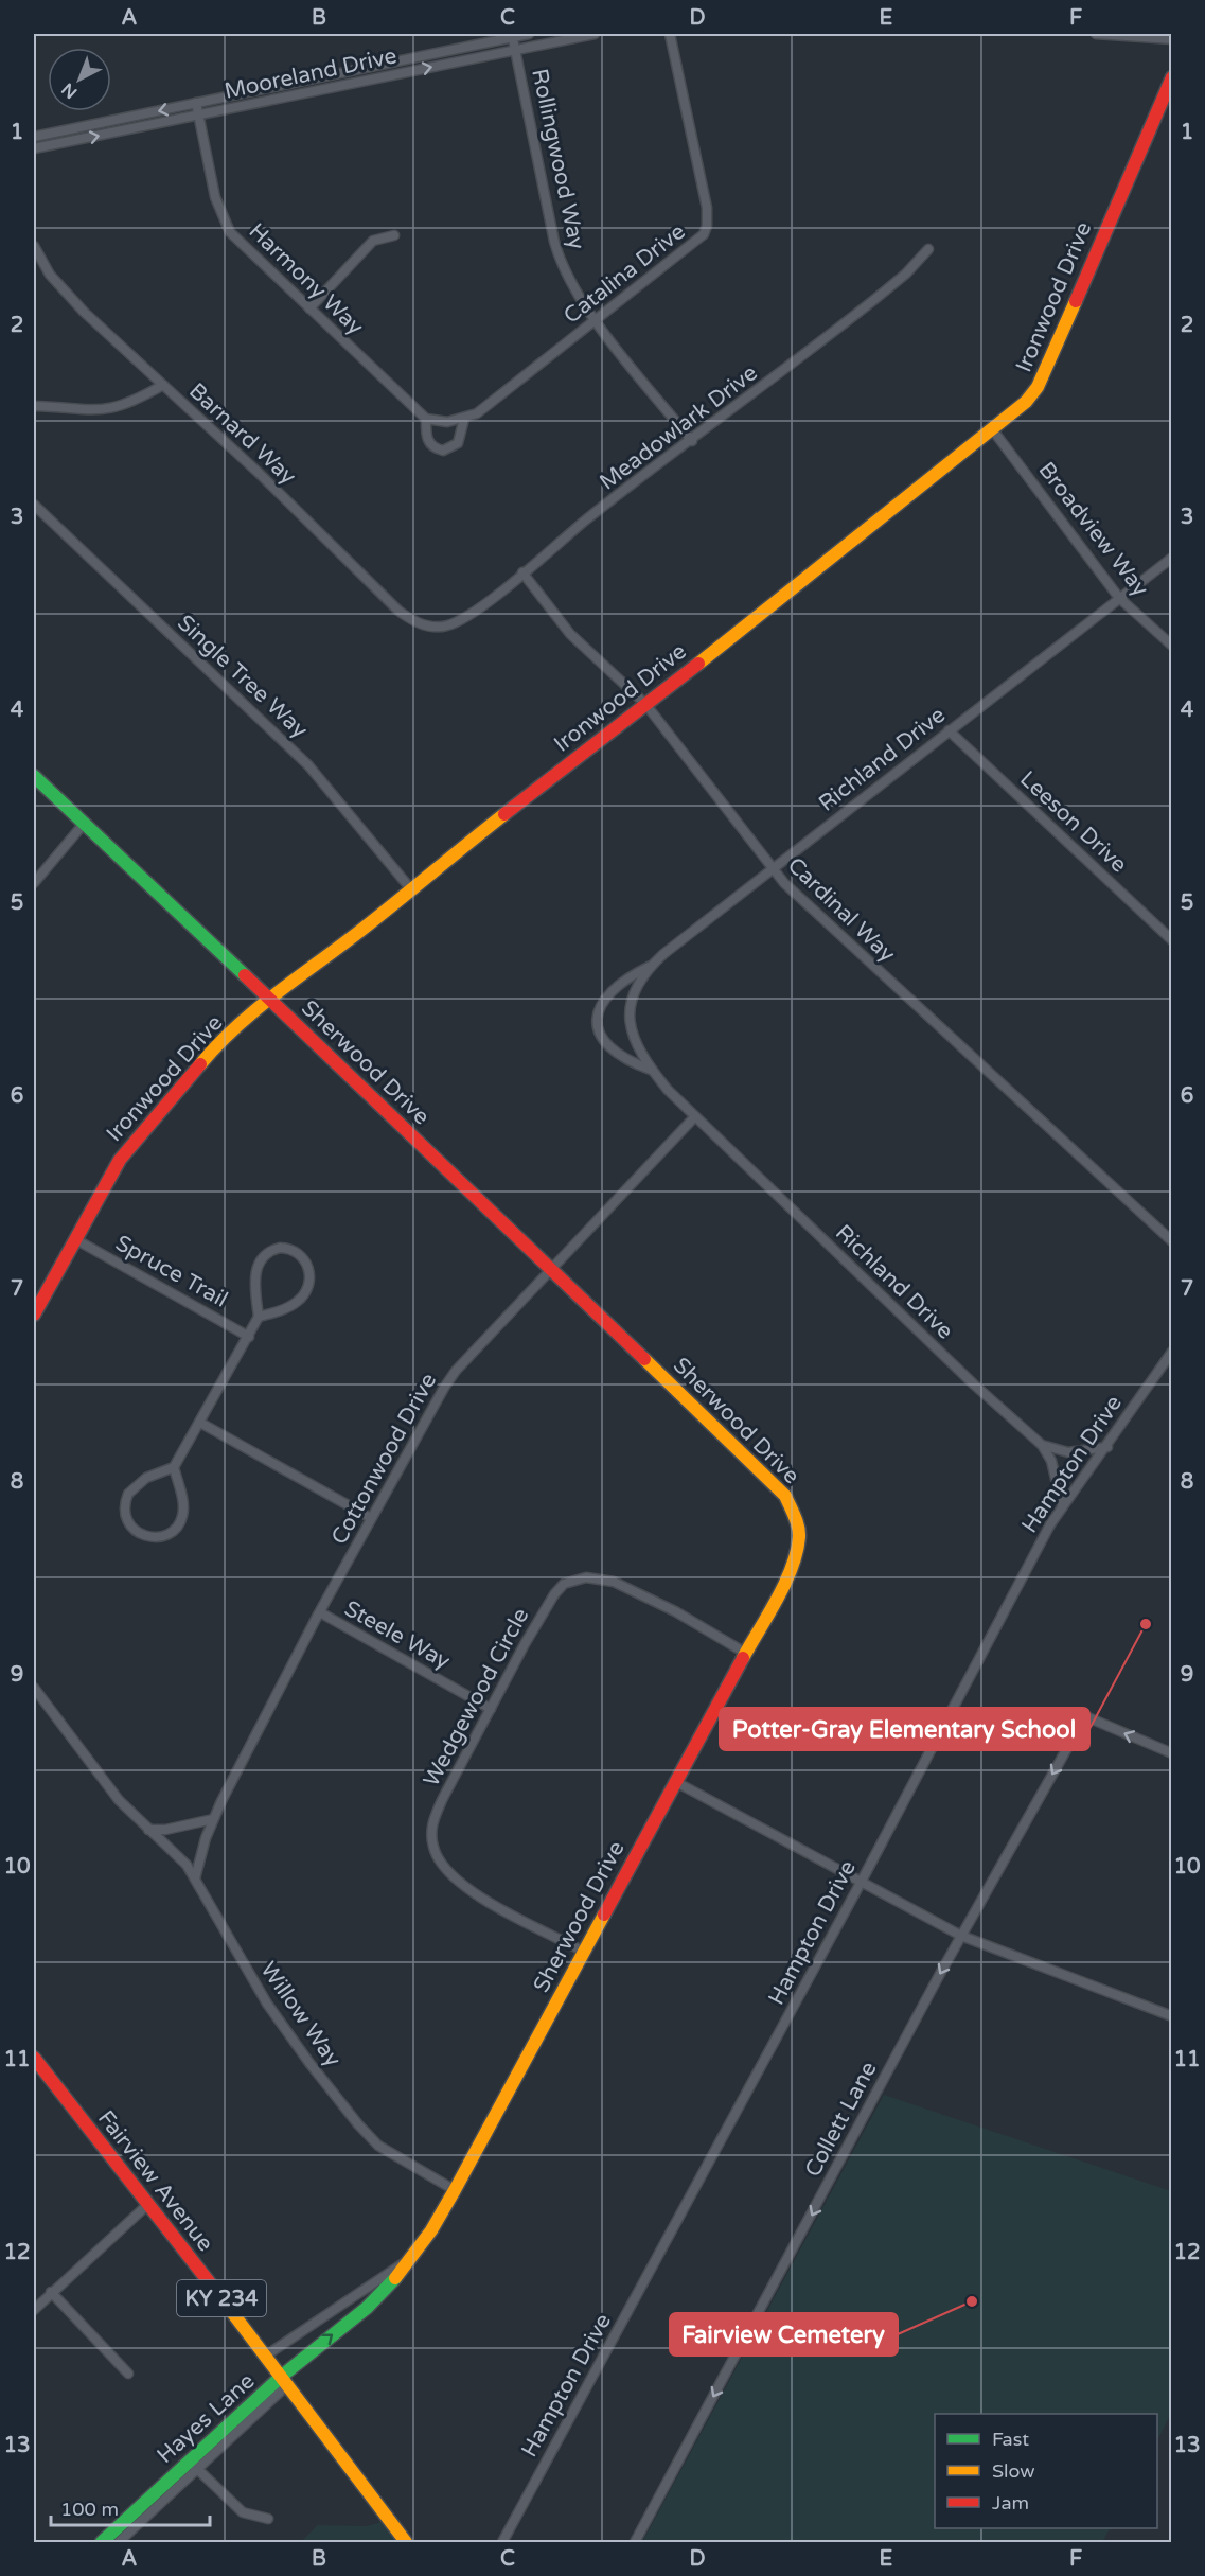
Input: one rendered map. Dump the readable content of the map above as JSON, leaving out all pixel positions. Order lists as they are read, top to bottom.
{
  "streets": {
    "street": [
      "Mooreland Drive",
      "Rollingwood Way",
      "Catalina Drive",
      "Harmony Way",
      "Ironwood Drive",
      "Meadowlark Drive",
      "Barnard Way",
      "Broadview Way",
      "Single Tree Way",
      "Richland Drive",
      "Leeson Drive",
      "Cardinal Way",
      "Sherwood Drive",
      "Spruce Trail",
      "Cottonwood Drive",
      "Hampton Drive",
      "Steele Way",
      "Wedgewood Circle",
      "Willow Way",
      "Collett Lane",
      "Fairview Avenue",
      "KY 234",
      "Hayes Lane"
    ]
  },
  "crossings": [
    ["Mooreland Drive", "Rollingwood Way"],
    ["Mooreland Drive", "Harmony Way"],
    ["Rollingwood Way", "Catalina Drive"],
    ["Rollingwood Way", "Meadowlark Drive"],
    ["Ironwood Drive", "Broadview Way"],
    ["Ironwood Drive", "Single Tree Way"],
    ["Ironwood Drive", "Cardinal Way"],
    ["Ironwood Drive", "Sherwood Drive"],
    ["Ironwood Drive", "Spruce Trail"],
    ["Meadowlark Drive", "Barnard Way"],
    ["Meadowlark Drive", "Cardinal Way"],
    ["Broadview Way", "Richland Drive"],
    ["Richland Drive", "Leeson Drive"],
    ["Richland Drive", "Cardinal Way"],
    ["Richland Drive", "Cottonwood Drive"],
    ["Richland Drive", "Hampton Drive"],
    ["Sherwood Drive", "Cottonwood Drive"],
    ["Sherwood Drive", "Wedgewood Circle"],
    ["Sherwood Drive", "Willow Way"],
    ["Sherwood Drive", "Fairview Avenue"],
    ["Sherwood Drive", "Hayes Lane"],
    ["Cottonwood Drive", "Steele Way"],
    ["Cottonwood Drive", "Willow Way"],
    ["Steele Way", "Wedgewood Circle"],
    ["Fairview Avenue", "Hayes Lane"]
  ],
  "one_way": ["Collett Lane"],
  "places": ["Potter-Gray Elementary School", "Fairview Cemetery"],
  "legend": ["Fast", "Slow", "Jam"],
  "scale_bar": "100 m",
  "north": "bottom left",
  "grid": {
    "columns": [
      "A",
      "B",
      "C",
      "D",
      "E",
      "F"
    ],
    "rows": [
      "1",
      "2",
      "3",
      "4",
      "5",
      "6",
      "7",
      "8",
      "9",
      "10",
      "11",
      "12",
      "13"
    ]
  }
}
